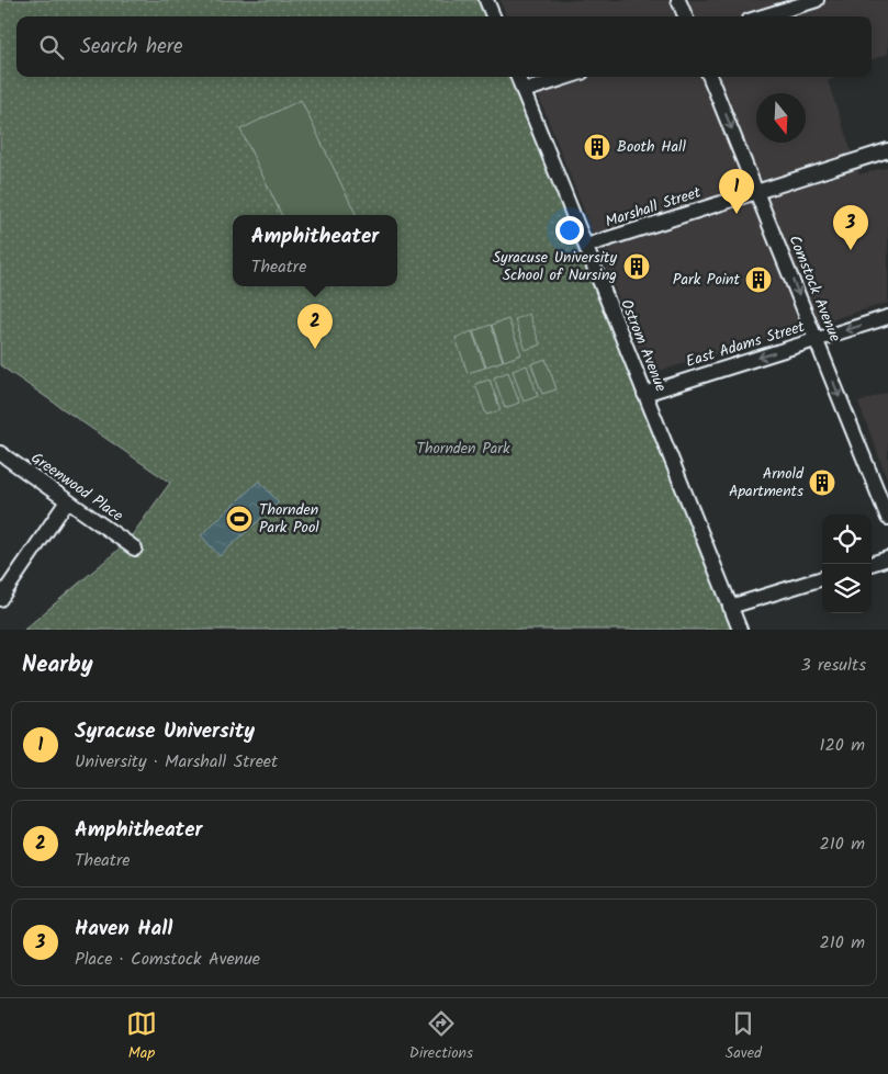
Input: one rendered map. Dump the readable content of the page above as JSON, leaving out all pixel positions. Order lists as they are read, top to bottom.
{
  "streets": {
    "street": [
      "Marshall Street",
      "Comstock Avenue",
      "East Adams Street",
      "Ostrom Avenue",
      "Greenwood Place"
    ]
  },
  "crossings": [
    ["Marshall Street", "Comstock Avenue"],
    ["Marshall Street", "Ostrom Avenue"],
    ["Comstock Avenue", "East Adams Street"],
    ["East Adams Street", "Ostrom Avenue"]
  ],
  "one_way": ["Comstock Avenue", "East Adams Street"],
  "parks": ["Thornden Park"],
  "places": {
    "building": [
      "Booth Hall",
      "Syracuse University School of Nursing",
      "Park Point",
      "Arnold Apartments"
    ],
    "sports": ["Thornden Park Pool"]
  },
  "north": "bottom",
  "page": {
    "search": "Search here",
    "pins": ["1", "3", "2"],
    "popup": ["Amphitheater", "Theatre"],
    "heading": ["Nearby", "3 results"],
    "list": [
      {
        "mark": "1",
        "name": "Syracuse University",
        "note": "University · Marshall Street",
        "value": "120 m"
      },
      {
        "mark": "2",
        "name": "Amphitheater",
        "note": "Theatre",
        "value": "210 m"
      },
      {
        "mark": "3",
        "name": "Haven Hall",
        "note": "Place · Comstock Avenue",
        "value": "210 m"
      }
    ],
    "nav": ["Map", "Directions", "Saved"]
  }
}
